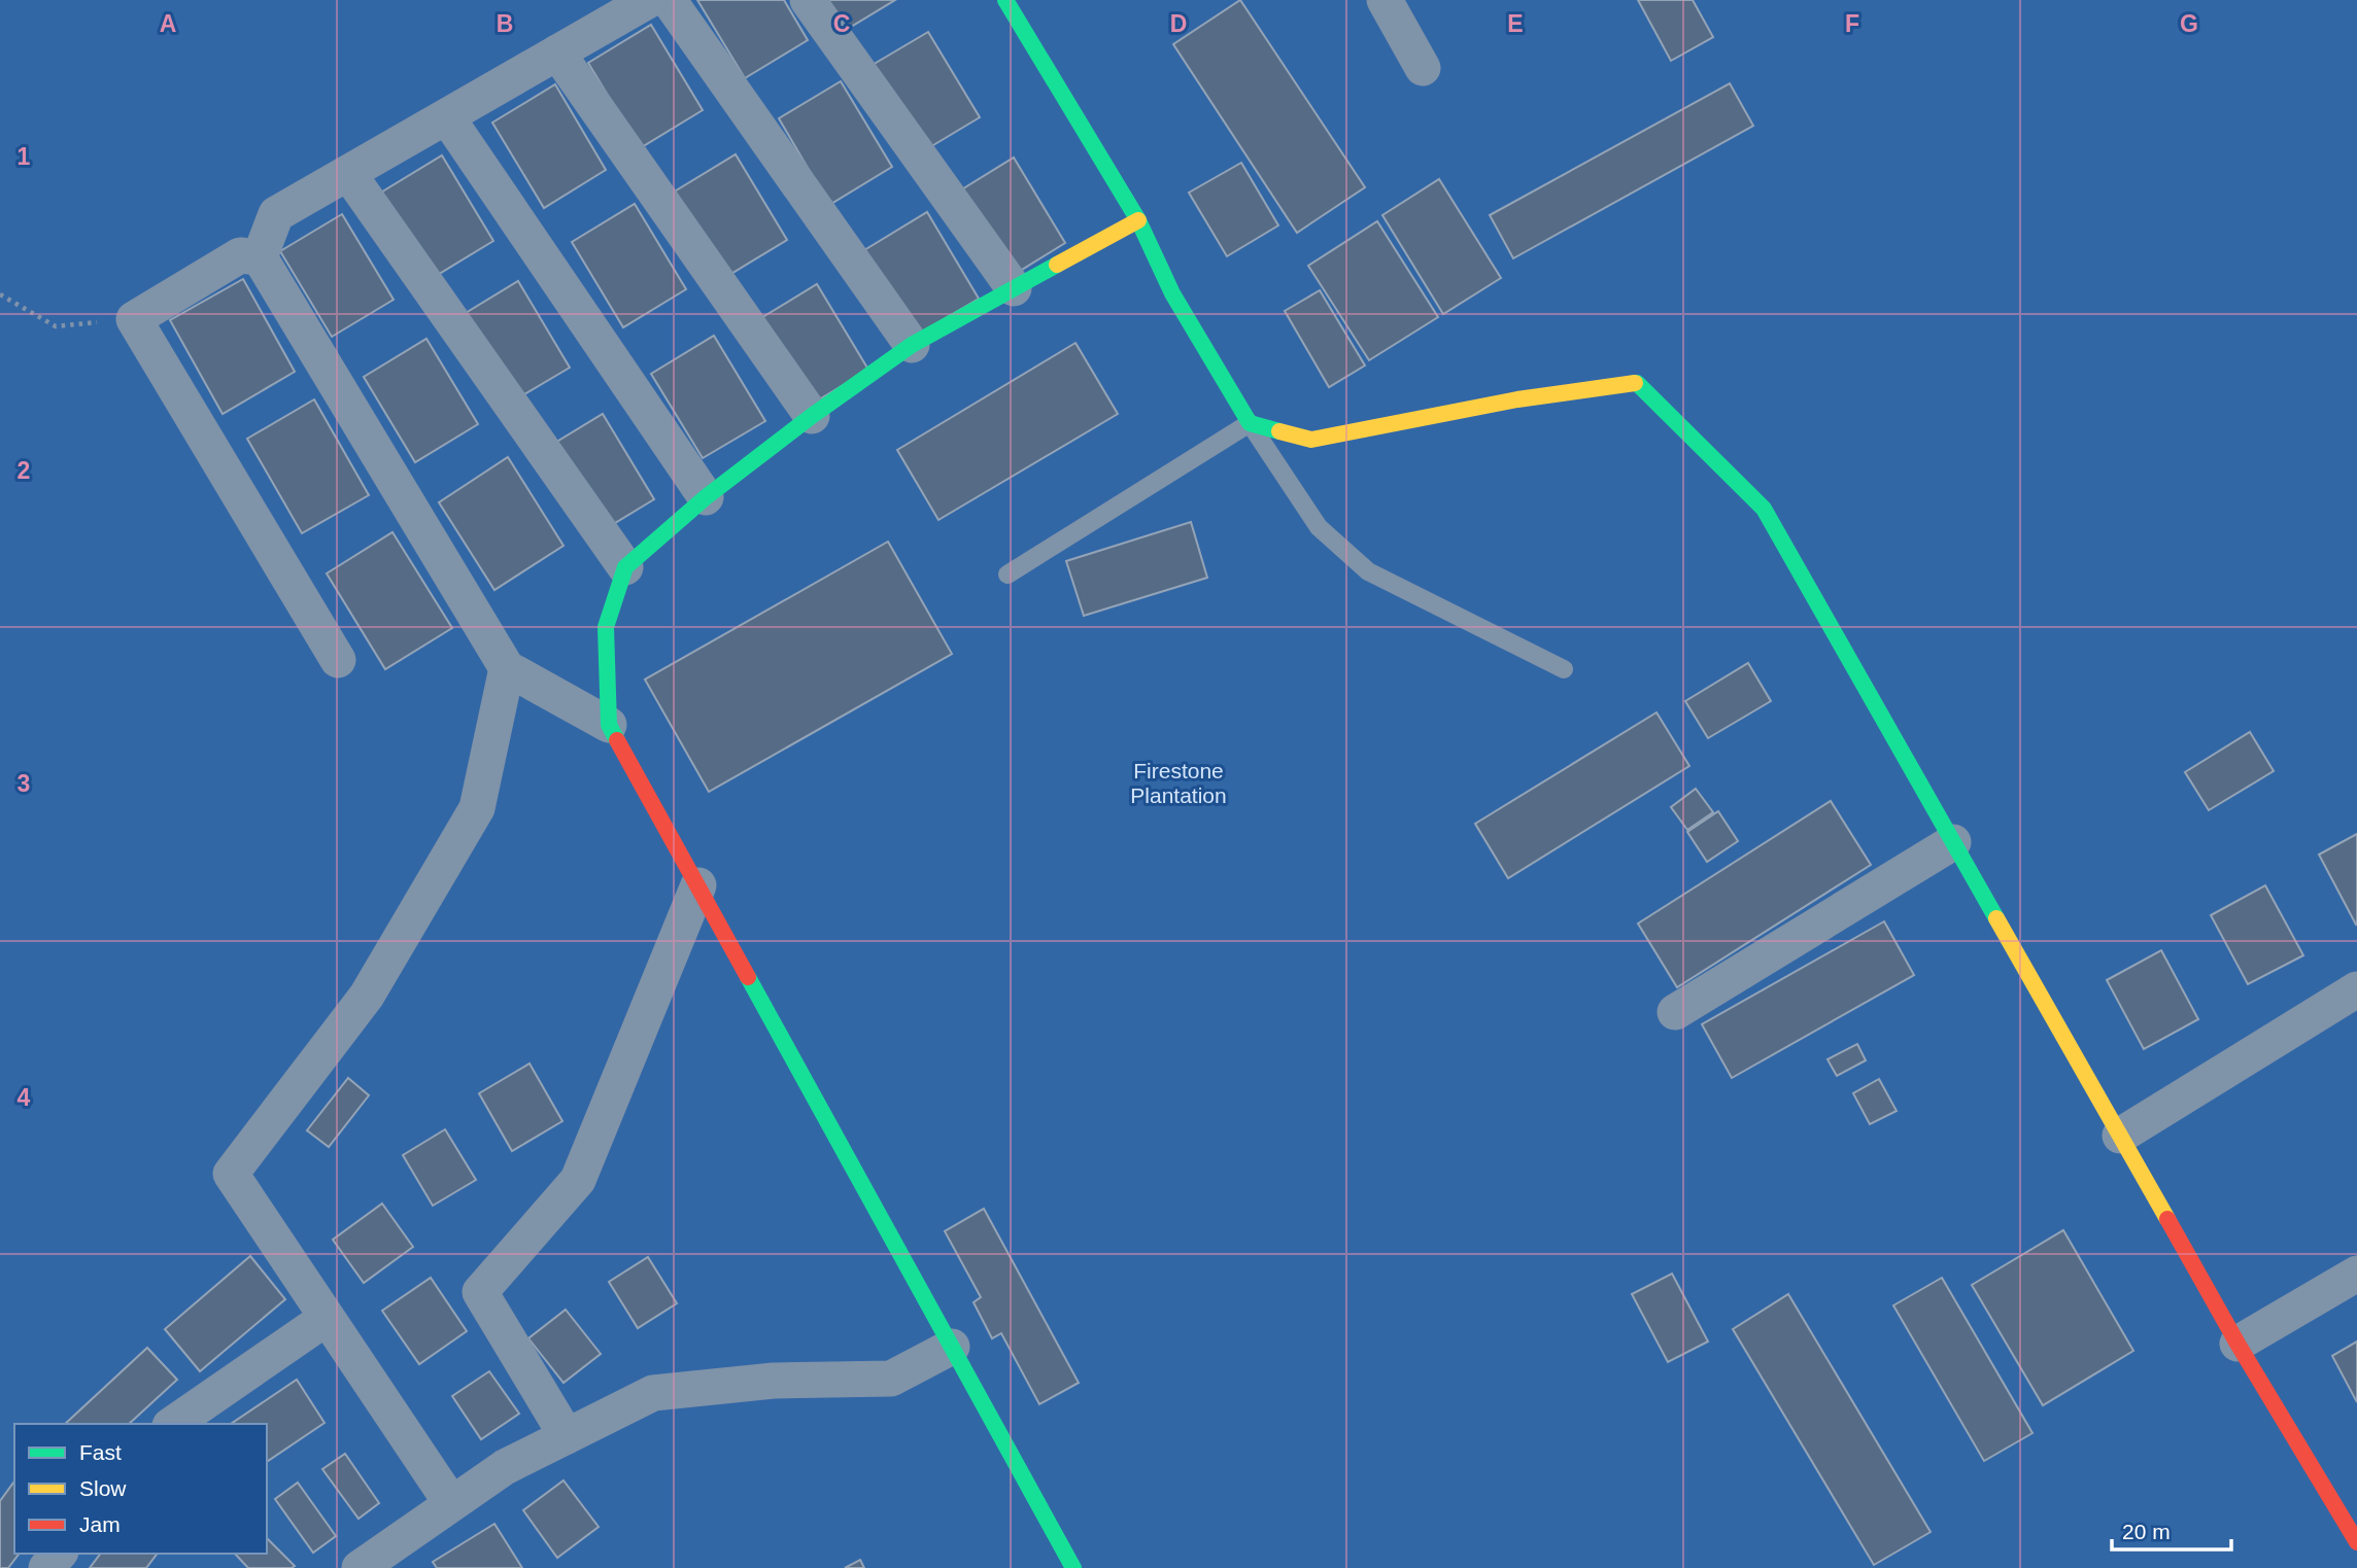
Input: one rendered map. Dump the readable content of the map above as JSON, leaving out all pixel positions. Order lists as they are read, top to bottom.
{
  "parks": ["Firestone Plantation"],
  "legend": ["Fast", "Slow", "Jam"],
  "scale_bar": "20 m",
  "grid": {
    "columns": [
      "A",
      "B",
      "C",
      "D",
      "E",
      "F",
      "G"
    ],
    "rows": [
      "1",
      "2",
      "3",
      "4"
    ]
  }
}
